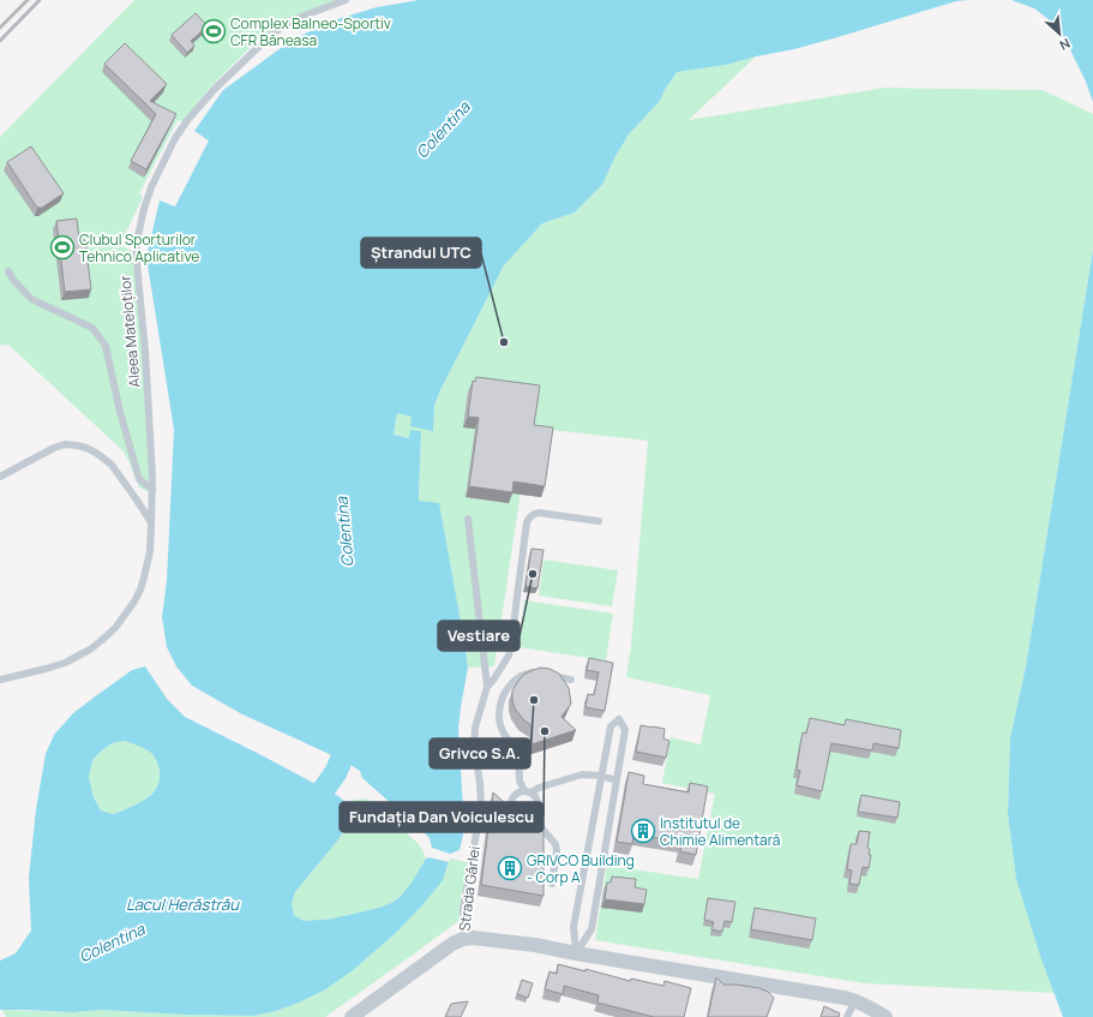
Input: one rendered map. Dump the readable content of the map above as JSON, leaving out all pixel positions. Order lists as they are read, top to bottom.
{
  "streets": {
    "street": ["Strada Gârlei"],
    "lane": ["Aleea Mateloților"]
  },
  "water": ["Colentina", "Lacul Herăstrău"],
  "places": {
    "sports": ["Complex Balneo-Sportiv CFR Băneasa", "Clubul Sporturilor Tehnico Aplicative"],
    "other": [
      "Ștrandul UTC",
      "Vestiare",
      "Grivco S.A.",
      "Fundația Dan Voiculescu"
    ],
    "building": ["Institutul de Chimie Alimentară", "GRIVCO Building - Corp A"]
  },
  "north": "bottom right"
}
